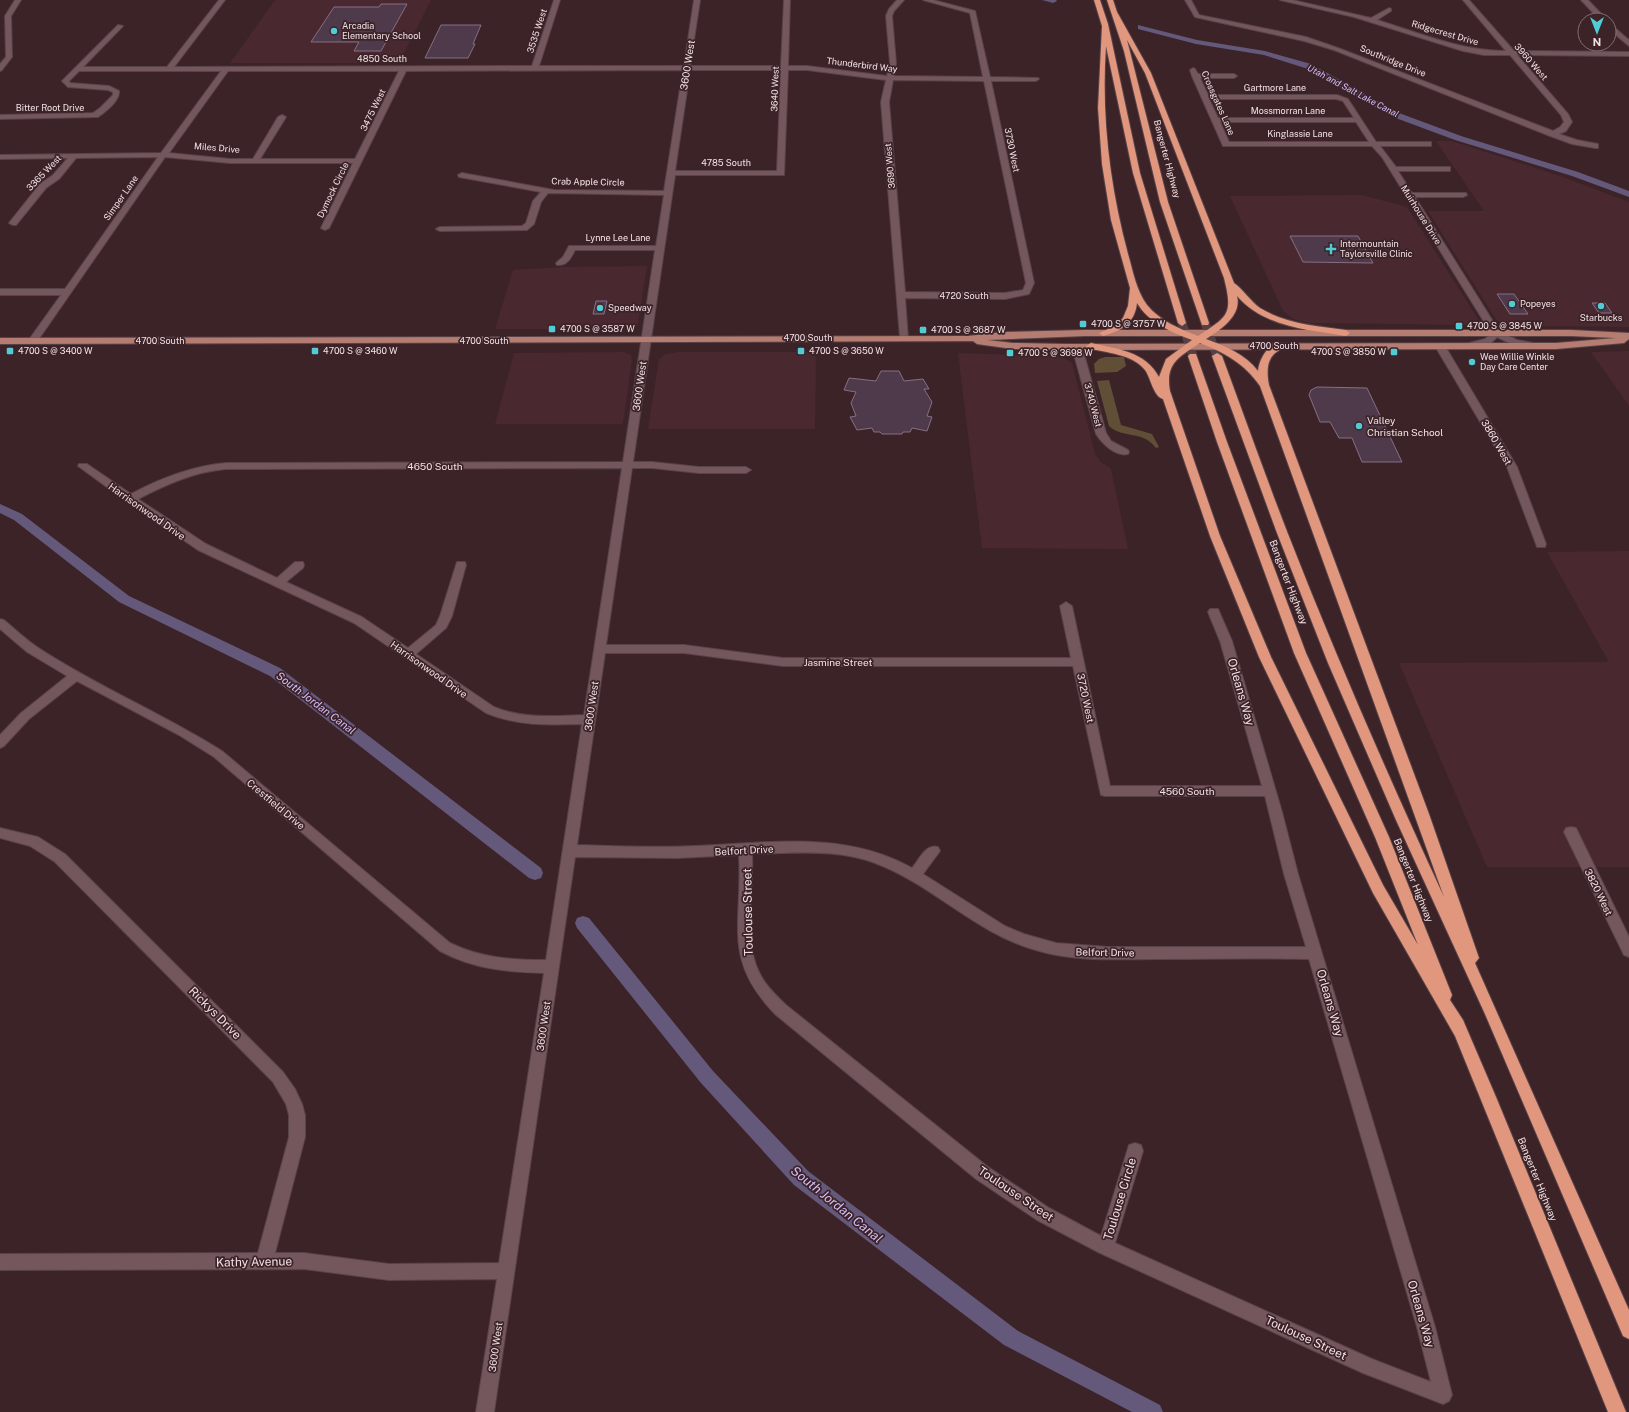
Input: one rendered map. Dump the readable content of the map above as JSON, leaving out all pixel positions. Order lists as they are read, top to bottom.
{
  "streets": {
    "highway": ["Bangerter Highway"],
    "main road": ["4700 South"],
    "street": [
      "3535 West",
      "Ridgecrest Drive",
      "4850 South",
      "Southridge Drive",
      "3960 West",
      "3600 West",
      "Thunderbird Way",
      "Gartmore Lane",
      "3640 West",
      "Crossgates Lane",
      "Bitter Root Drive",
      "3475 West",
      "Mossmorran Lane",
      "Kinglassie Lane",
      "Miles Drive",
      "3730 West",
      "4785 South",
      "3690 West",
      "3365 West",
      "Crab Apple Circle",
      "Dymock Circle",
      "Simper Lane",
      "Muirhouse Drive",
      "Lynne Lee Lane",
      "4720 South",
      "3740 West",
      "3860 West",
      "4650 South",
      "Harrisonwood Drive",
      "Jasmine Street",
      "Orleans Way",
      "3720 West",
      "4560 South",
      "Crestfield Drive",
      "Belfort Drive",
      "3820 West",
      "Toulouse Street",
      "Rickys Drive",
      "Toulouse Circle",
      "Kathy Avenue"
    ]
  },
  "crossings": [
    ["3535 West", "4850 South"],
    ["Ridgecrest Drive", "3960 West"],
    ["4850 South", "3600 West"],
    ["4850 South", "Thunderbird Way"],
    ["4850 South", "Bitter Root Drive"],
    ["4850 South", "3475 West"],
    ["4850 South", "Simper Lane"],
    ["Southridge Drive", "3960 West"],
    ["3600 West", "Thunderbird Way"],
    ["3600 West", "4785 South"],
    ["3600 West", "Crab Apple Circle"],
    ["3600 West", "Lynne Lee Lane"],
    ["3600 West", "4700 South"],
    ["3600 West", "4650 South"],
    ["3600 West", "Harrisonwood Drive"],
    ["3600 West", "Jasmine Street"],
    ["3600 West", "Crestfield Drive"],
    ["3600 West", "Belfort Drive"],
    ["3600 West", "Kathy Avenue"],
    ["Thunderbird Way", "3640 West"],
    ["Thunderbird Way", "3730 West"],
    ["Thunderbird Way", "3690 West"],
    ["Gartmore Lane", "Crossgates Lane"],
    ["Gartmore Lane", "Muirhouse Drive"],
    ["3640 West", "4785 South"],
    ["Crossgates Lane", "Mossmorran Lane"],
    ["Crossgates Lane", "Kinglassie Lane"],
    ["3475 West", "Miles Drive"],
    ["3475 West", "Dymock Circle"],
    ["Mossmorran Lane", "Muirhouse Drive"],
    ["Kinglassie Lane", "Muirhouse Drive"],
    ["Miles Drive", "3365 West"],
    ["Miles Drive", "Dymock Circle"],
    ["Miles Drive", "Simper Lane"],
    ["3730 West", "4720 South"],
    ["Bangerter Highway", "4700 South"],
    ["3690 West", "4720 South"],
    ["3690 West", "4700 South"],
    ["Simper Lane", "4700 South"],
    ["Muirhouse Drive", "4700 South"],
    ["4700 South", "3740 West"],
    ["4700 South", "3860 West"],
    ["4650 South", "Harrisonwood Drive"],
    ["Jasmine Street", "3720 West"],
    ["Orleans Way", "4560 South"],
    ["Orleans Way", "Belfort Drive"],
    ["Orleans Way", "Toulouse Street"],
    ["3720 West", "4560 South"],
    ["Belfort Drive", "Toulouse Street"],
    ["Toulouse Street", "Toulouse Circle"],
    ["Rickys Drive", "Kathy Avenue"]
  ],
  "water": ["Utah and Salt Lake Canal", "South Jordan Canal"],
  "places": {
    "other": [
      "Arcadia Elementary School",
      "Popeyes",
      "Starbucks",
      "Speedway",
      "Wee Willie Winkle Day Care Center",
      "Valley Christian School"
    ],
    "health": ["Intermountain Taylorsville Clinic"],
    "transit": [
      "4700 S @ 3757 W",
      "4700 S @ 3845 W",
      "4700 S @ 3587 W",
      "4700 S @ 3687 W",
      "4700 S @ 3400 W",
      "4700 S @ 3460 W",
      "4700 S @ 3650 W",
      "4700 S @ 3850 W",
      "4700 S @ 3698 W"
    ]
  },
  "north": "bottom"
}
